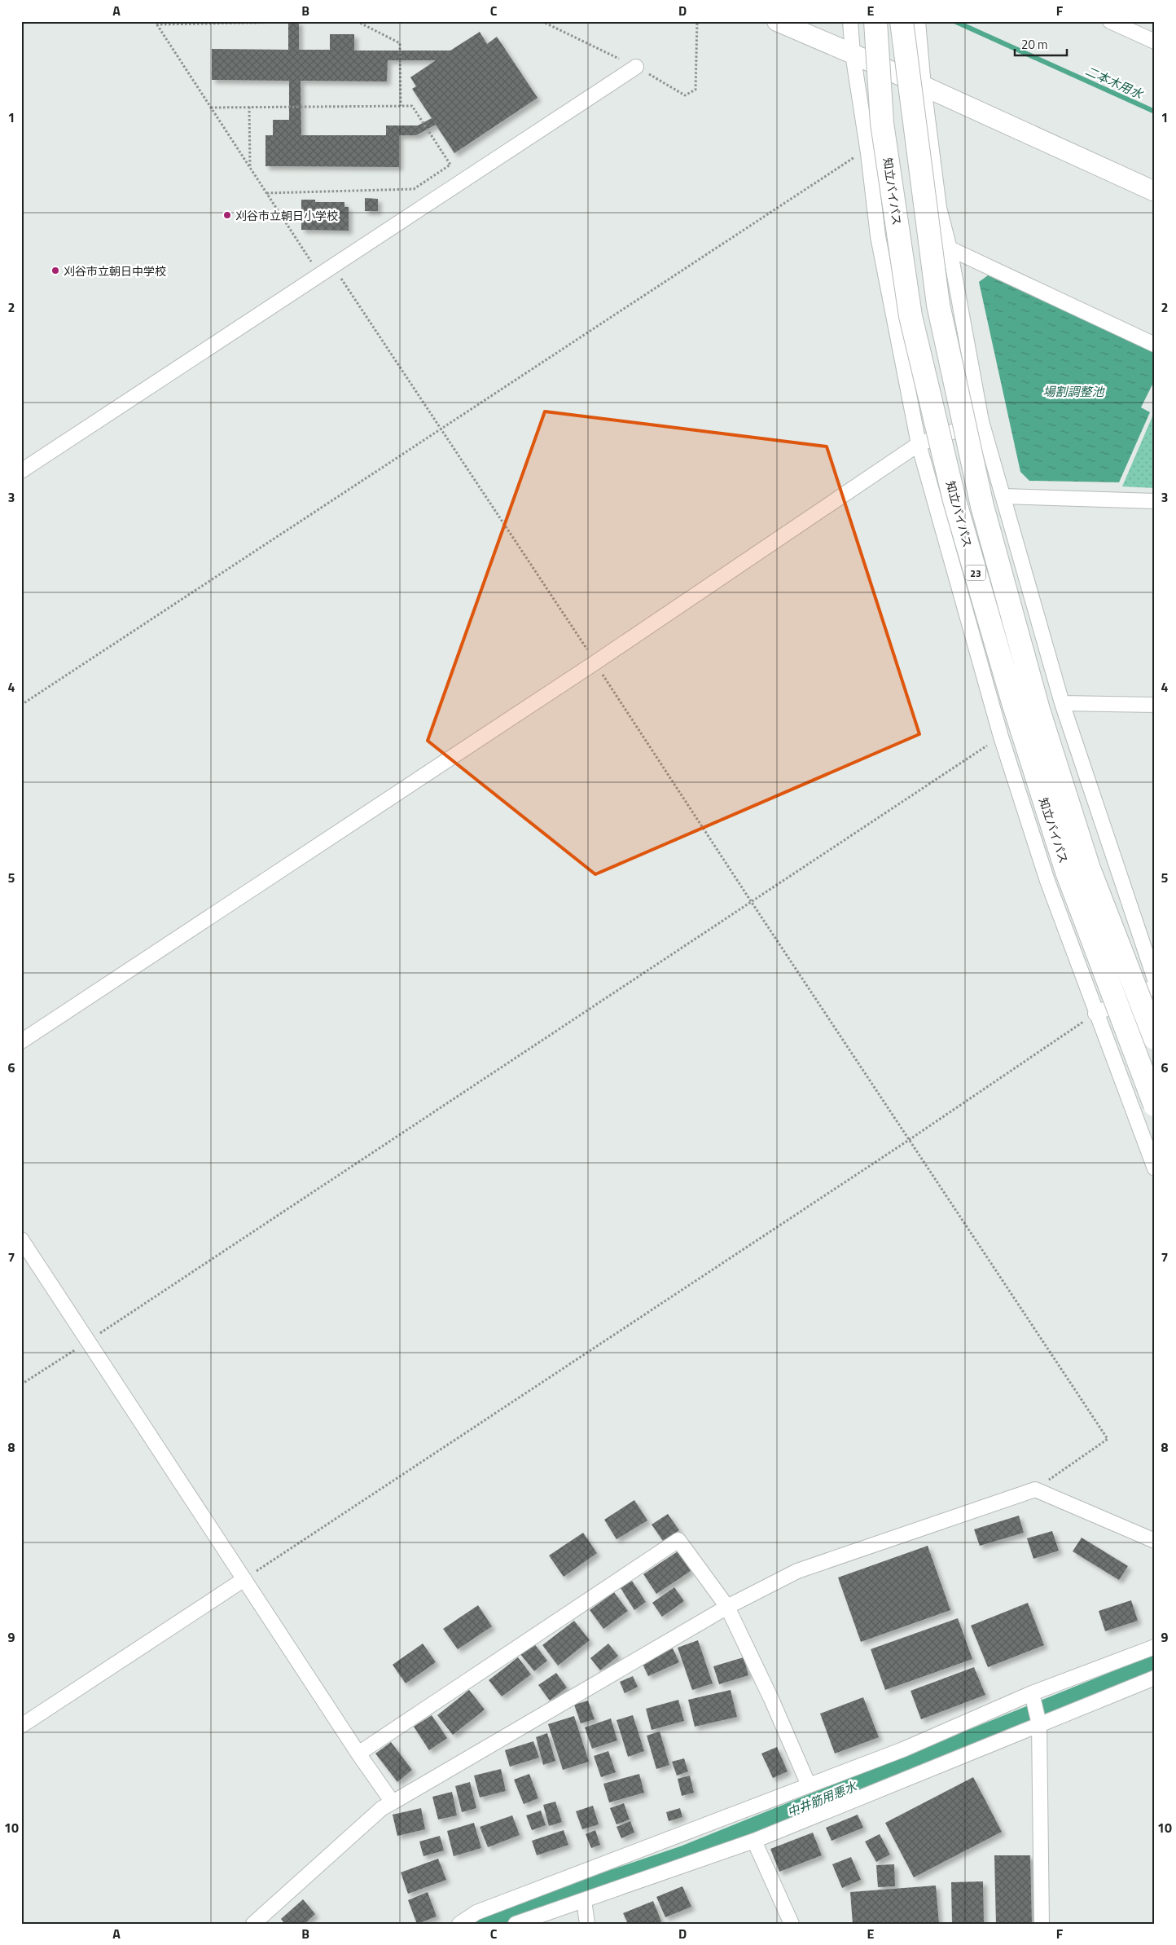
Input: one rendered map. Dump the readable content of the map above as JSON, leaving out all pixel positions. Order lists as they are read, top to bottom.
{
  "streets": {
    "highway": ["知立バイパス", "23"]
  },
  "water": ["二本木用水", "場割調整池", "中井筋用悪水"],
  "places": ["刈谷市立朝日小学校", "刈谷市立朝日中学校"],
  "scale_bar": "20 m",
  "grid": {
    "columns": [
      "A",
      "B",
      "C",
      "D",
      "E",
      "F"
    ],
    "rows": [
      "1",
      "2",
      "3",
      "4",
      "5",
      "6",
      "7",
      "8",
      "9",
      "10"
    ]
  }
}
